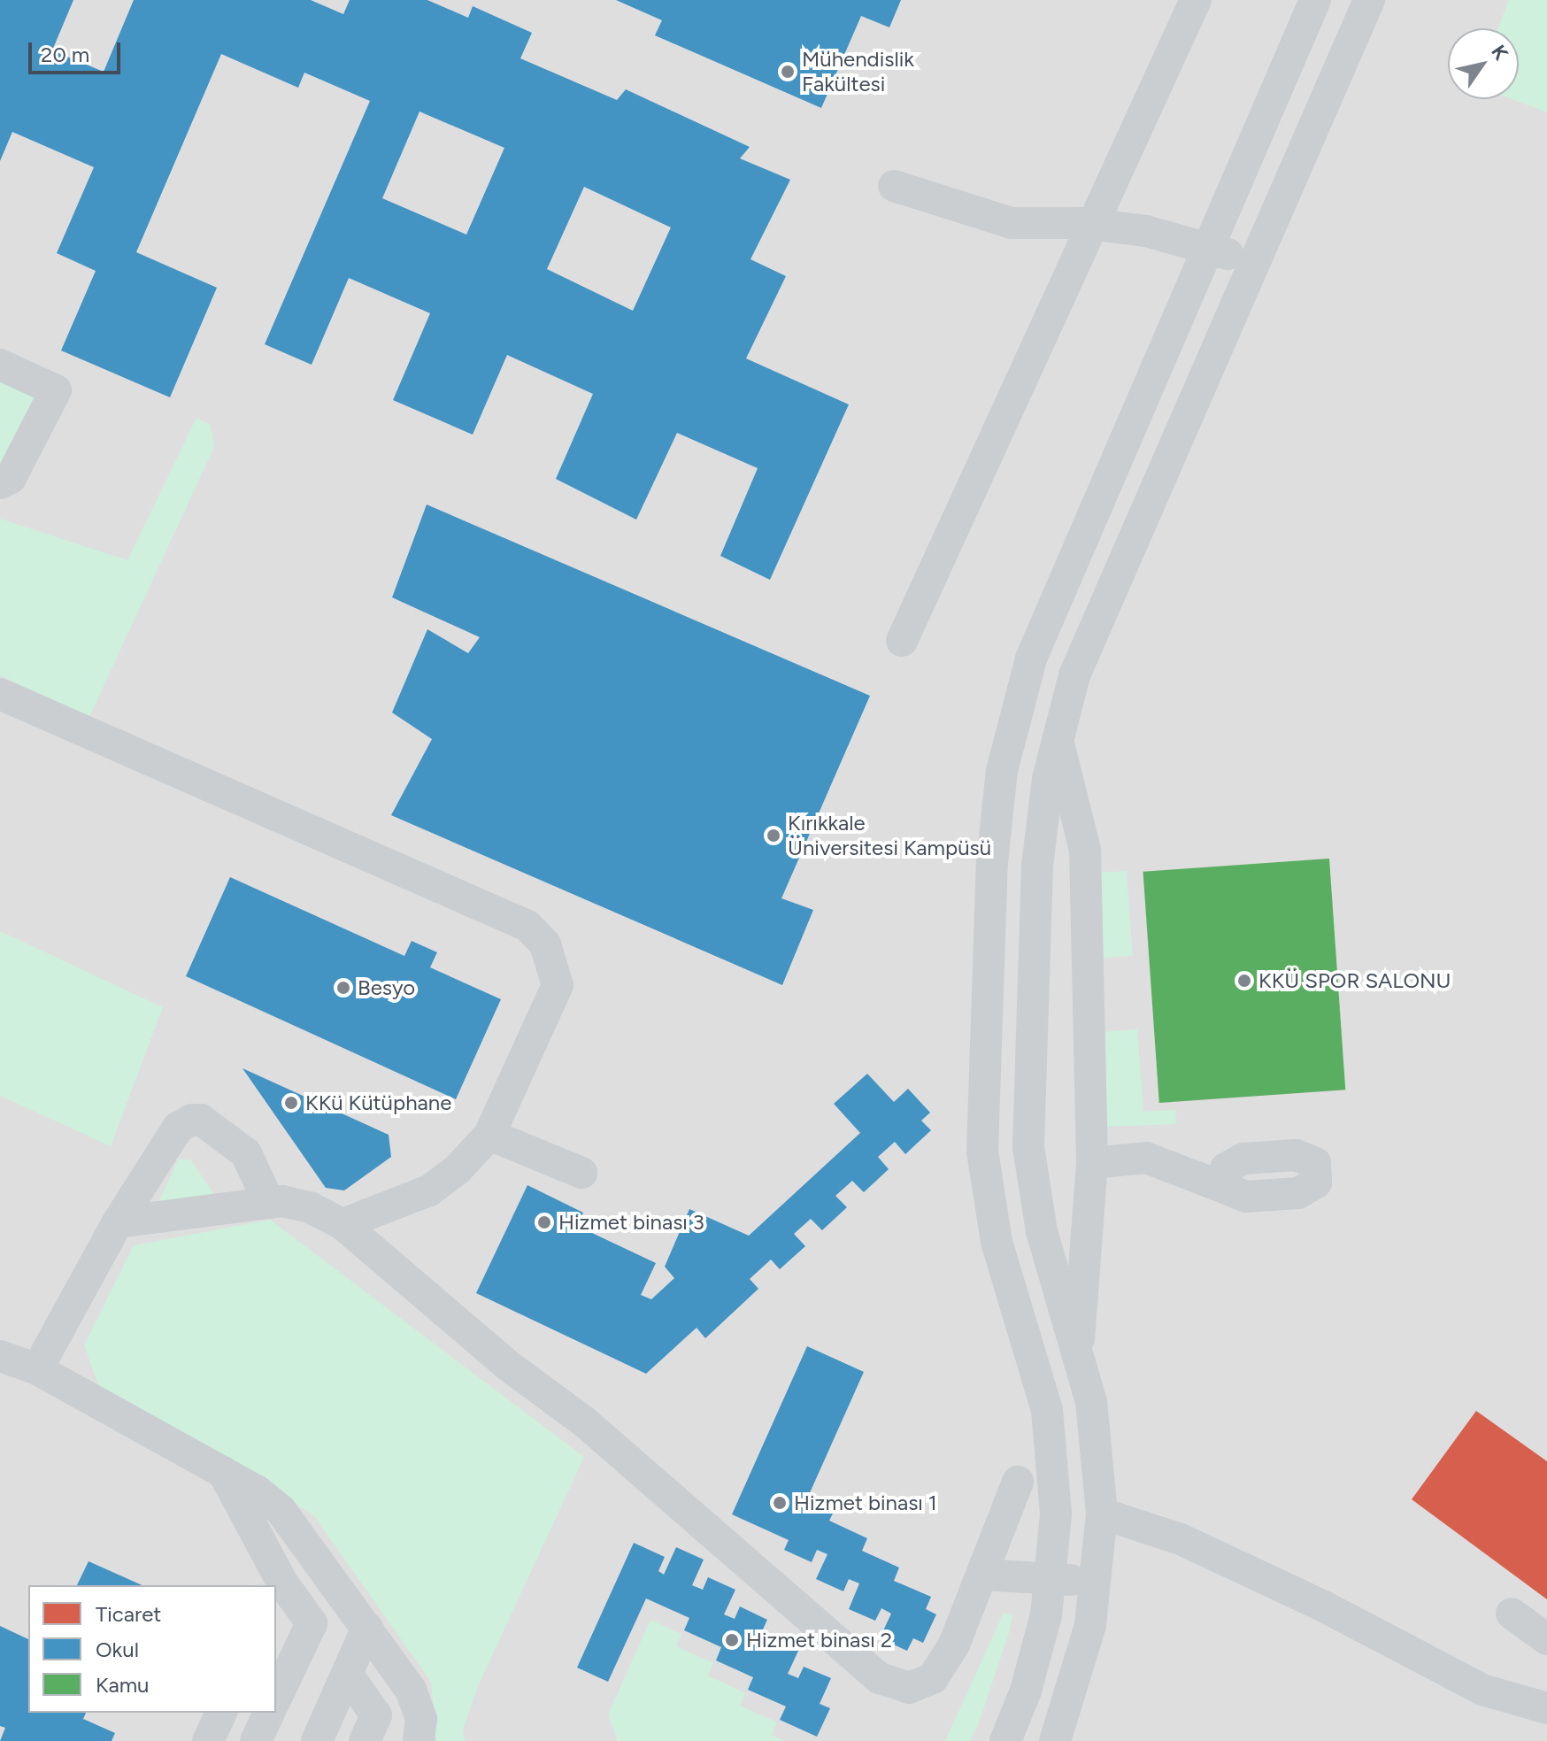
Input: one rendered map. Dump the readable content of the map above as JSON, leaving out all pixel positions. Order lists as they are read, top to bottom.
{
  "places": [
    "Mühendislik Fakültesi",
    "Kırıkkale Üniversitesi Kampüsü",
    "KKÜ SPOR SALONU",
    "Besyo",
    "KKü Kütüphane",
    "Hizmet binası 3",
    "Hizmet binası 1",
    "Hizmet binası 2"
  ],
  "legend": ["Ticaret", "Okul", "Kamu"],
  "scale_bar": "20 m",
  "north": "top right"
}
